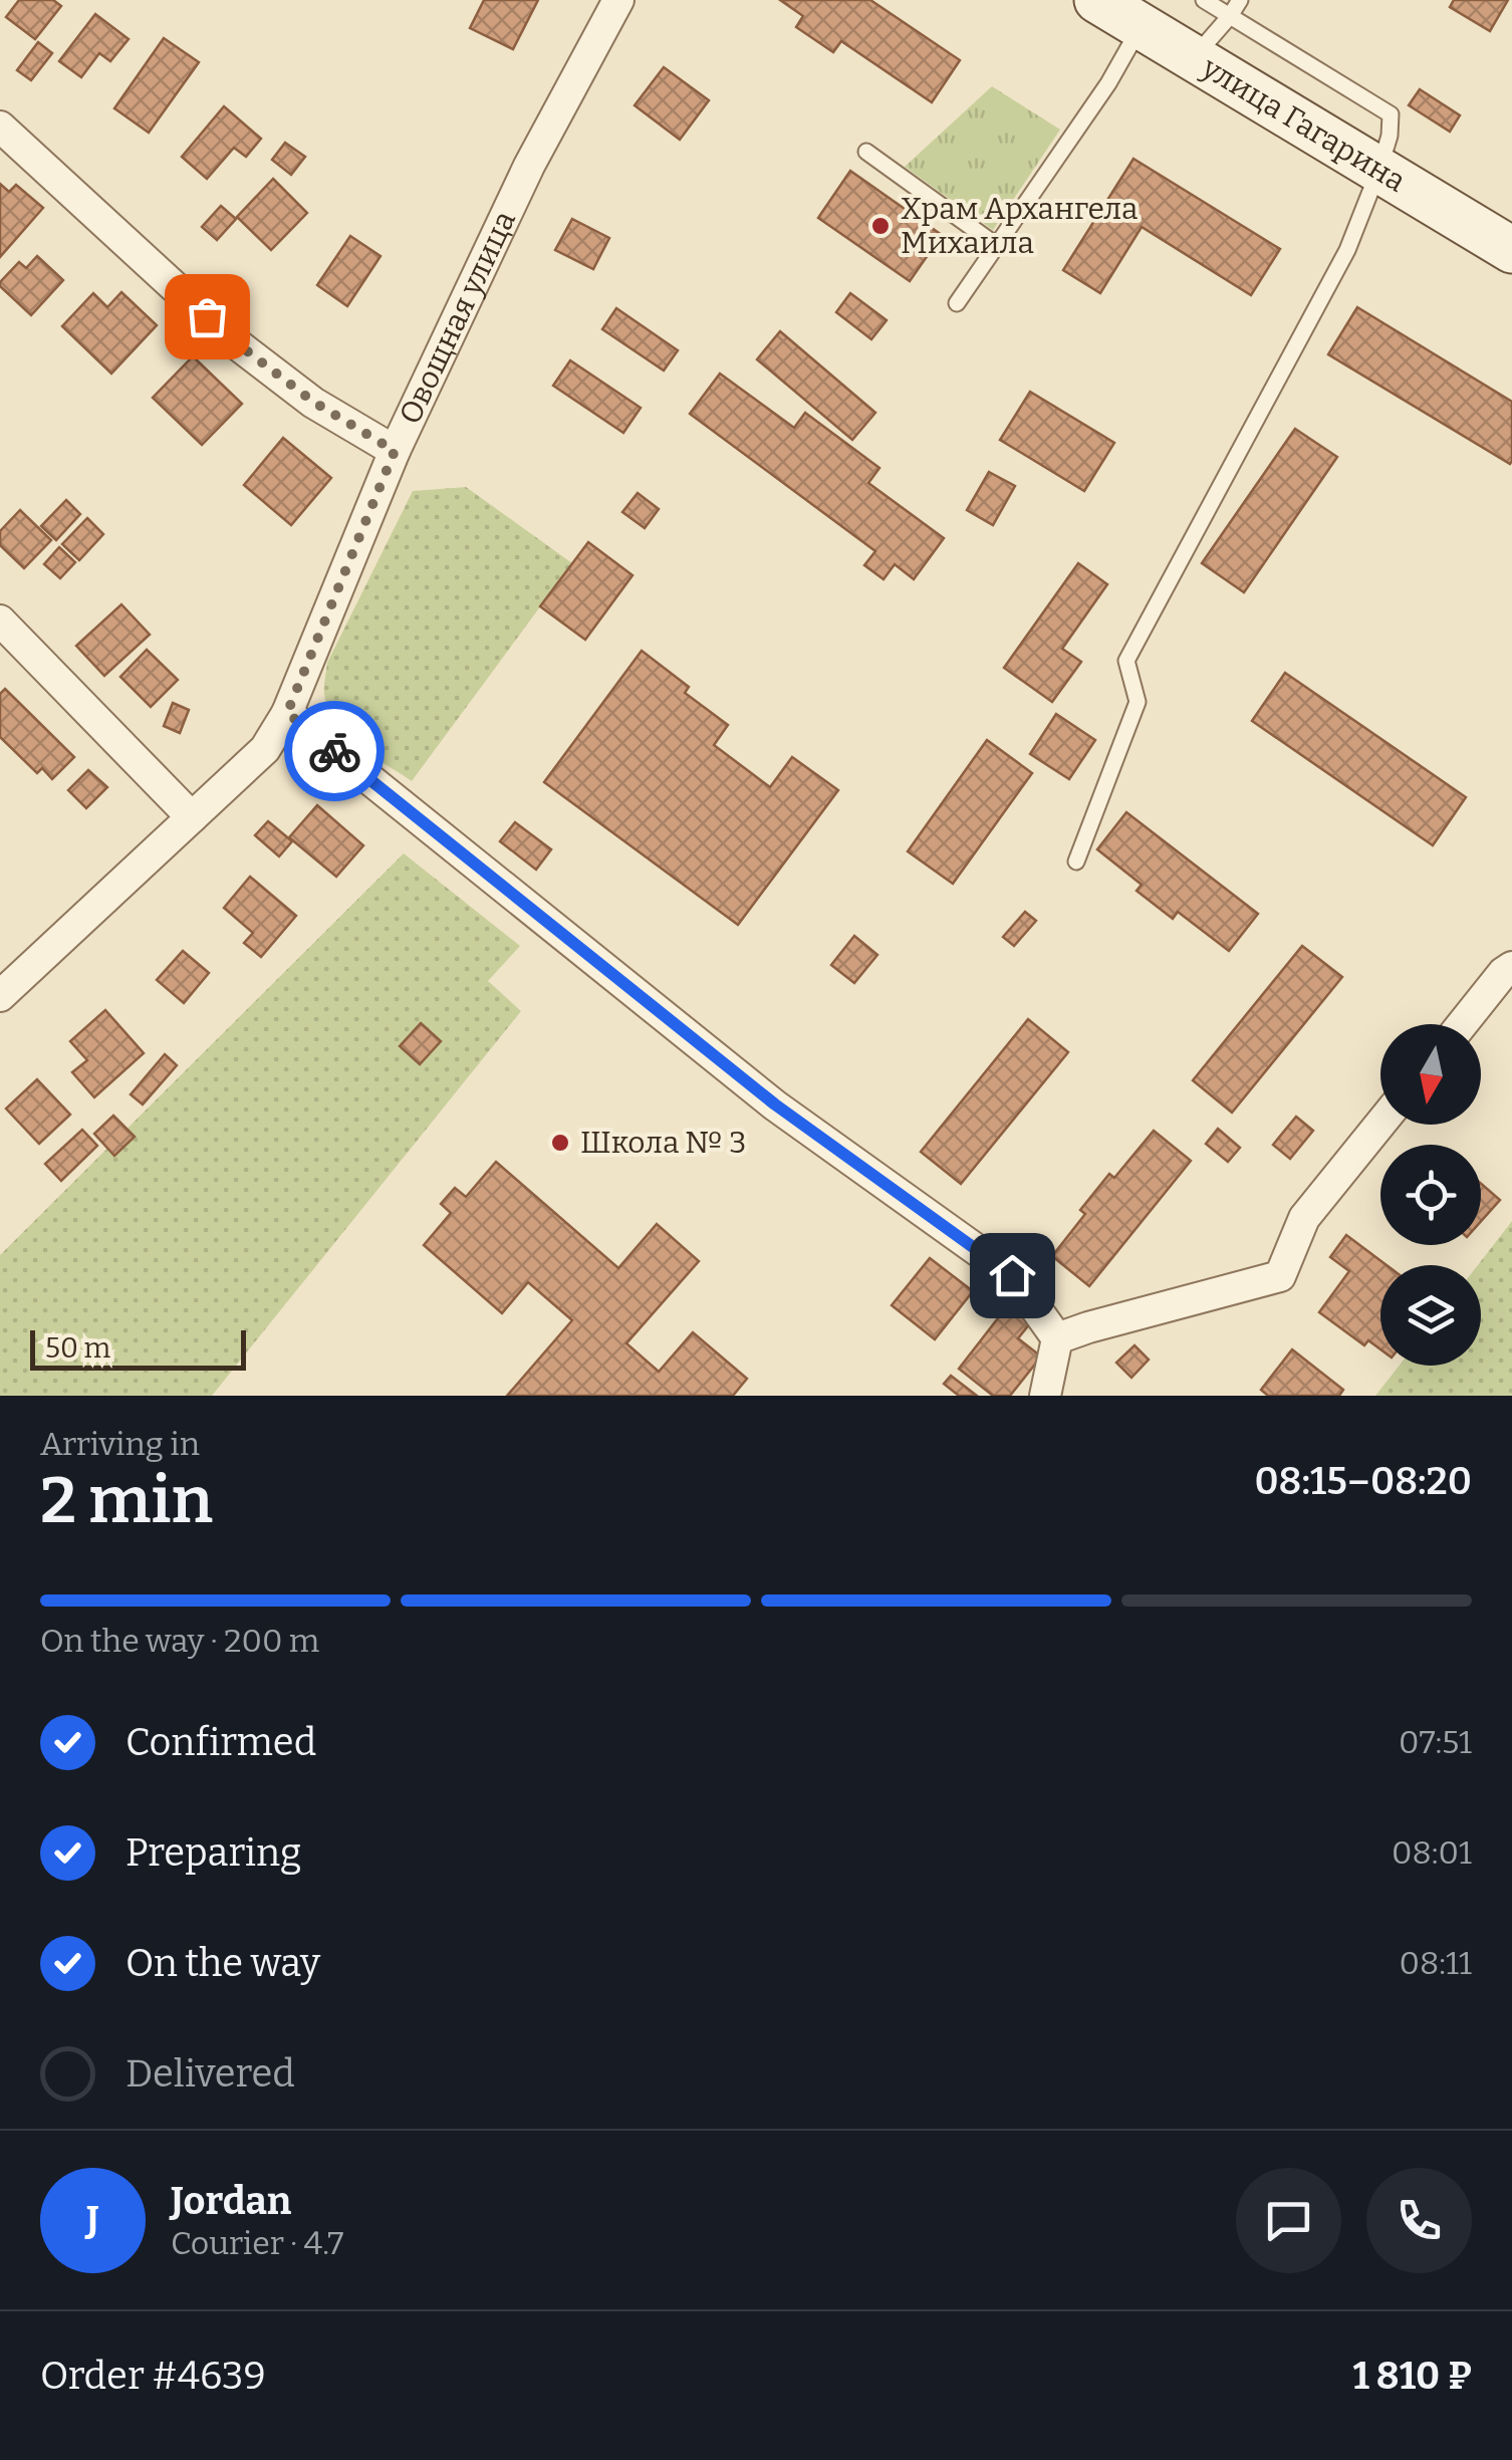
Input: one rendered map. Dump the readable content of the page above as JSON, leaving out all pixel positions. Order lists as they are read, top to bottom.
{
  "streets": {
    "main road": ["улица Гагарина"],
    "street": ["Овощная улица"]
  },
  "places": ["Храм Архангела Михаила", "Школа № 3"],
  "scale_bar": "50 m",
  "north": "bottom",
  "page": {
    "scale": "50 m",
    "heading": ["2 min", "Arriving in", "08:15–08:20"],
    "panel": [
      "Jordan",
      "Courier · 4.7",
      "Order #4639",
      "1 810 ₽"
    ],
    "bar": "On the way · 200 m",
    "list": [
      ["Confirmed", "07:51"],
      ["Preparing", "08:01"],
      ["On the way", "08:11"],
      "Delivered"
    ],
    "round": "J"
  }
}
